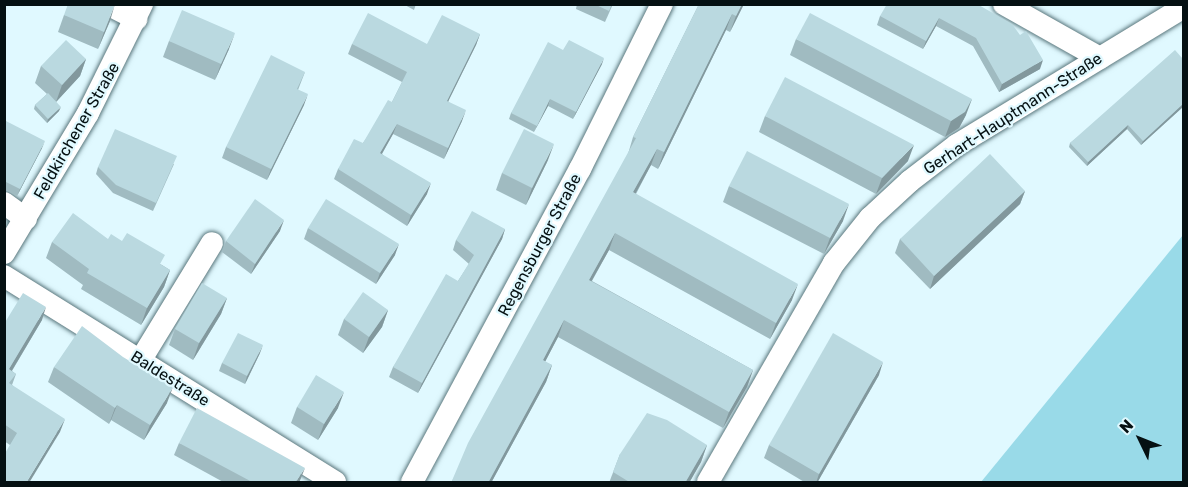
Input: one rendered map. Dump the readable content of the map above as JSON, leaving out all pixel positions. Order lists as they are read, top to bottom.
{
  "streets": {
    "street": [
      "Gerhart-Hauptmann-Straße",
      "Feldkirchener Straße",
      "Regensburger Straße",
      "Baldestraße"
    ]
  },
  "north": "top left"
}
